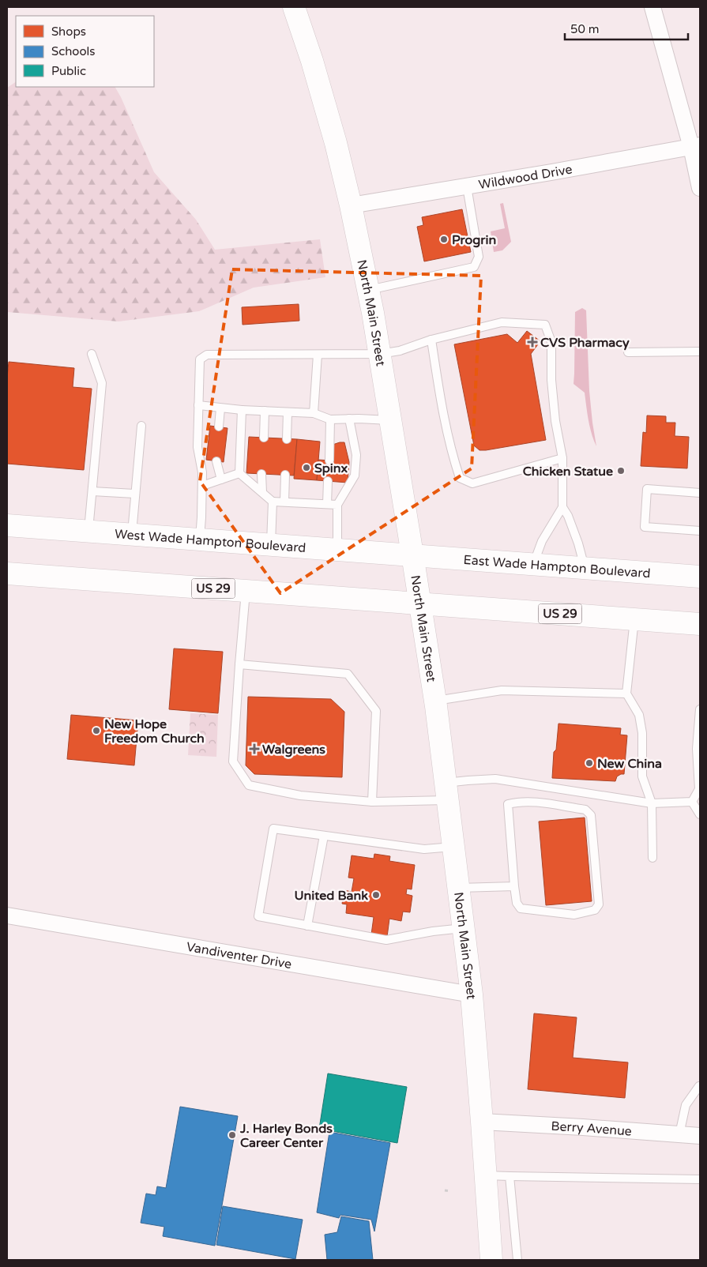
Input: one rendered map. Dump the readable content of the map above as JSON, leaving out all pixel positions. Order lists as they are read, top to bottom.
{
  "streets": {
    "main road": [
      "North Main Street",
      "West Wade Hampton Boulevard",
      "East Wade Hampton Boulevard",
      "US 29"
    ],
    "street": ["Wildwood Drive", "Vandiventer Drive", "Berry Avenue"]
  },
  "crossings": [
    ["Wildwood Drive", "North Main Street"],
    ["North Main Street", "West Wade Hampton Boulevard"],
    ["North Main Street", "East Wade Hampton Boulevard"],
    ["North Main Street", "US 29"],
    ["North Main Street", "Vandiventer Drive"],
    ["North Main Street", "Berry Avenue"],
    ["West Wade Hampton Boulevard", "East Wade Hampton Boulevard"]
  ],
  "places": {
    "other": [
      "Progrin",
      "Spinx",
      "Chicken Statue",
      "New Hope Freedom Church",
      "New China",
      "United Bank",
      "J. Harley Bonds Career Center"
    ],
    "health": ["CVS Pharmacy", "Walgreens"]
  },
  "legend": ["Shops", "Schools", "Public"],
  "scale_bar": "50 m"
}
